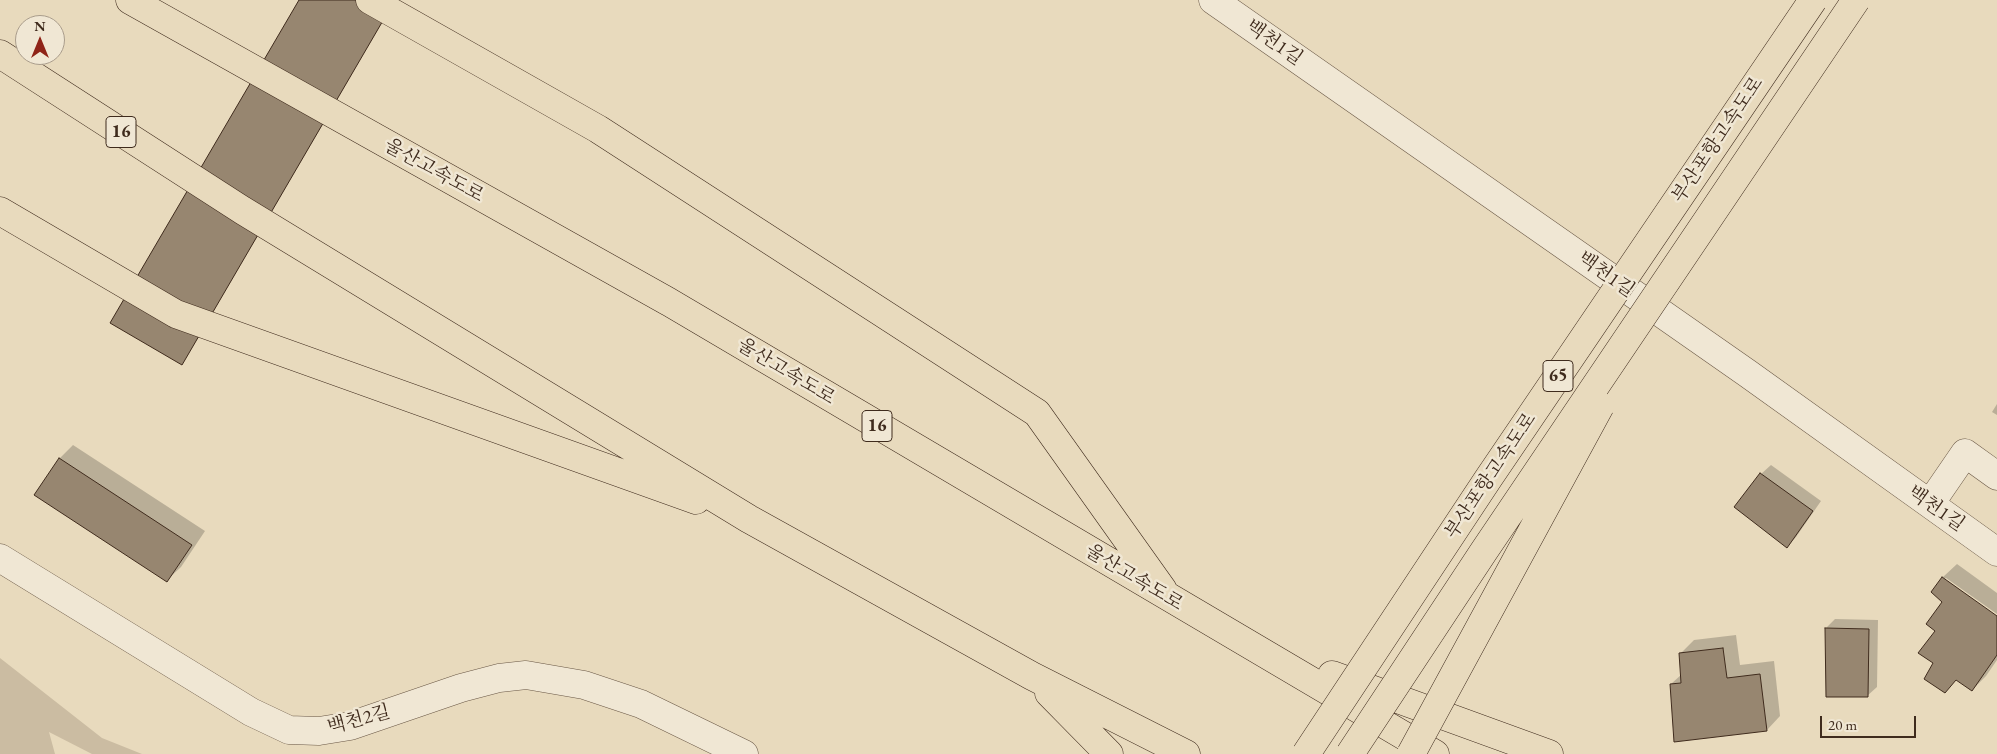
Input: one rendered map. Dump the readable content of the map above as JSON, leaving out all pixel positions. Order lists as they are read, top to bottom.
{
  "streets": {
    "highway": [
      "16",
      "부산포항고속도로",
      "울산고속도로",
      "65"
    ],
    "street": ["백천1길", "백천2길"]
  },
  "scale_bar": "20 m",
  "north": "top"
}
